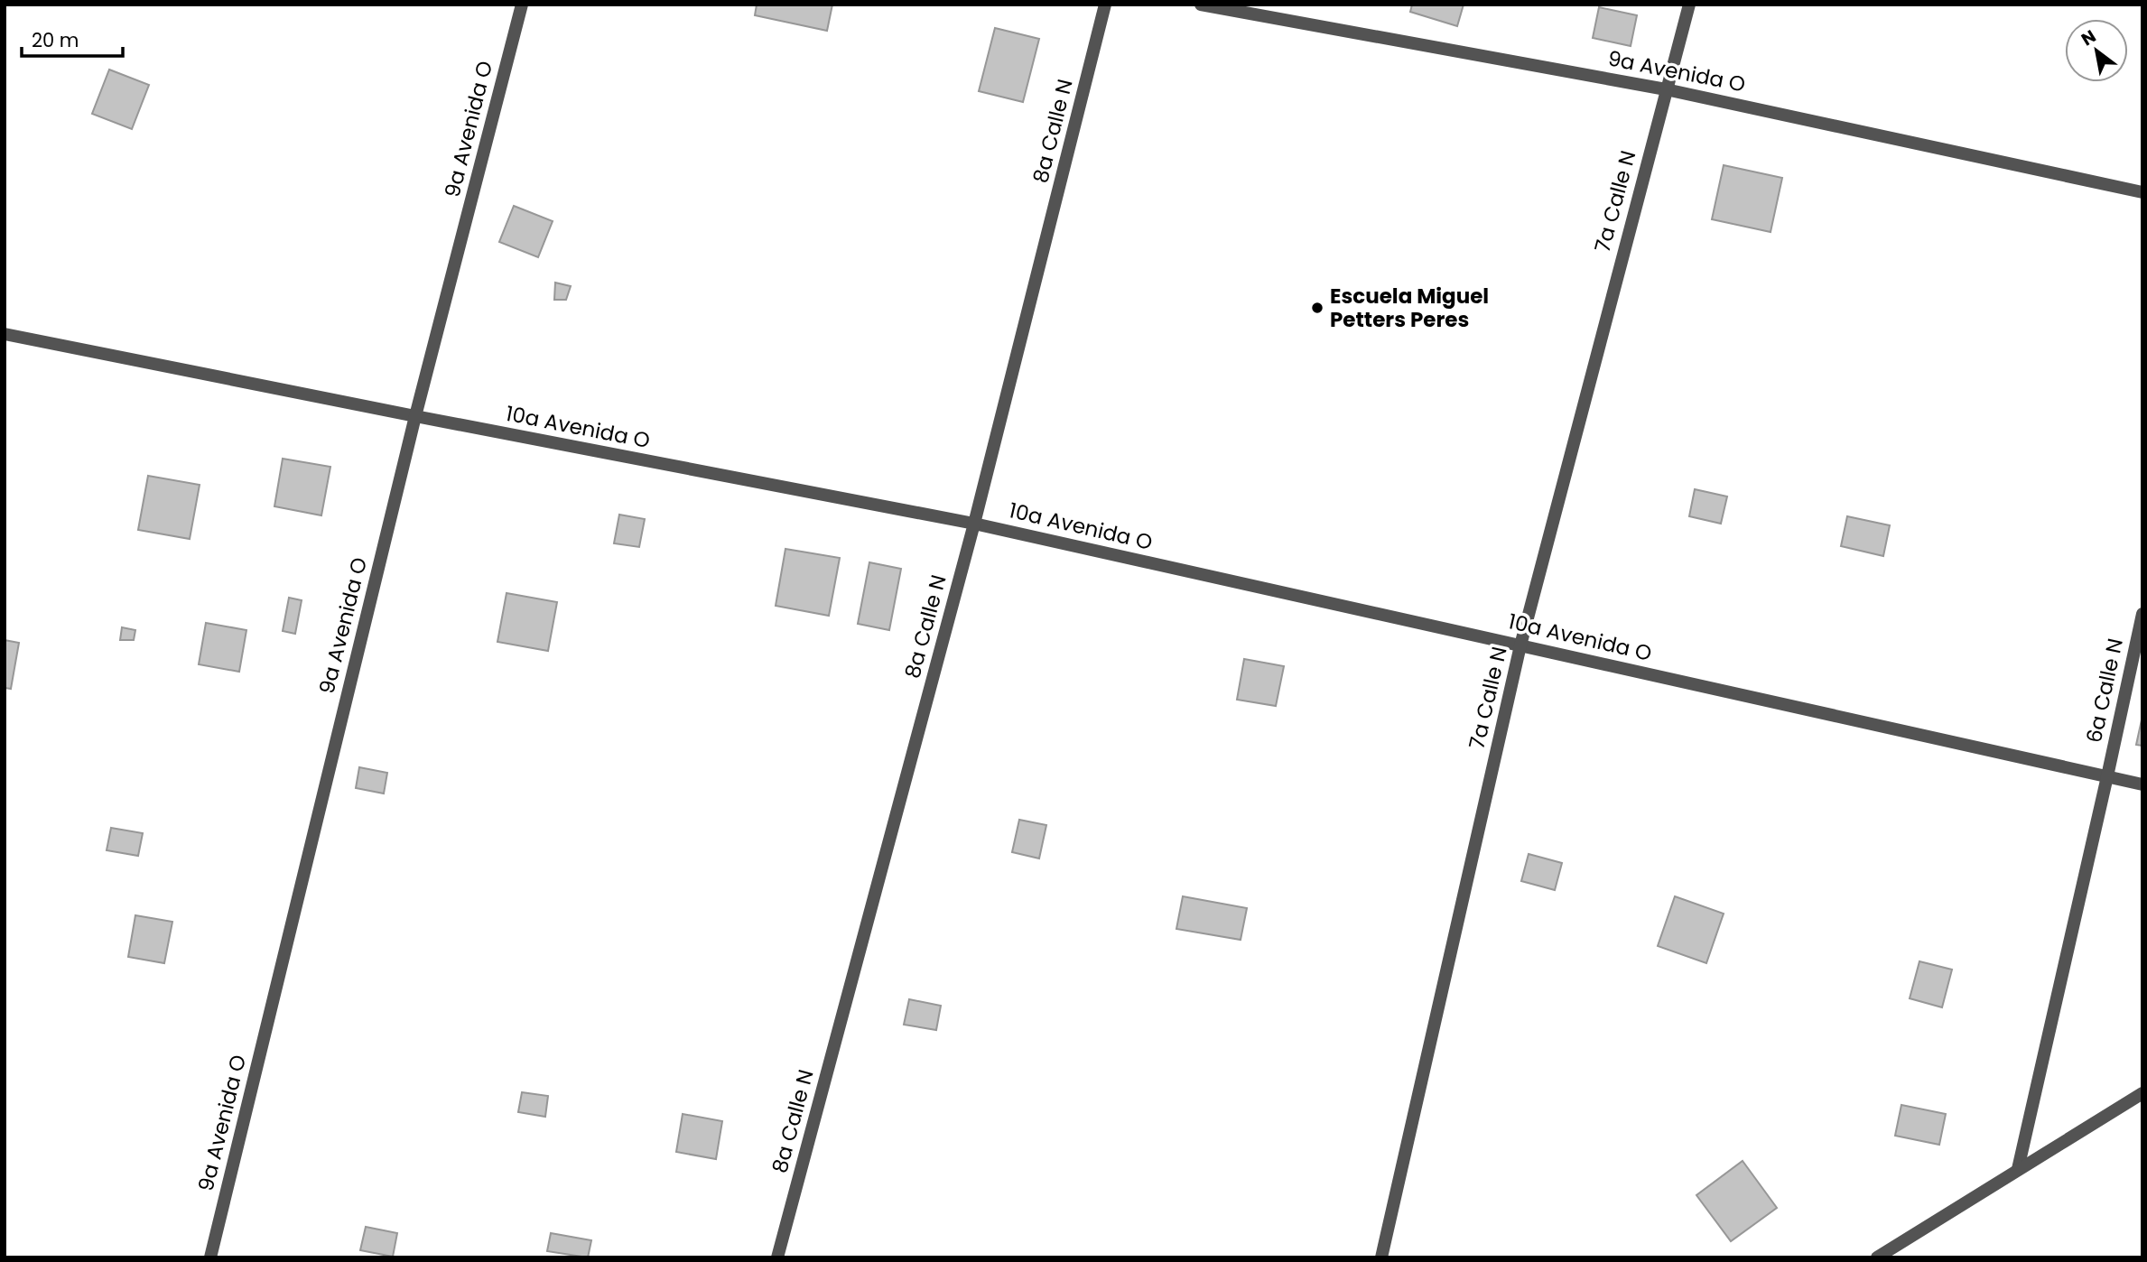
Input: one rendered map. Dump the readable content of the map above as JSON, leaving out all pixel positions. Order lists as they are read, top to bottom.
{
  "streets": {
    "street": [
      "9a Avenida O",
      "8a Calle N",
      "7a Calle N",
      "10a Avenida O",
      "6a Calle N"
    ]
  },
  "crossings": [
    ["9a Avenida O", "7a Calle N"],
    ["9a Avenida O", "10a Avenida O"],
    ["8a Calle N", "10a Avenida O"],
    ["7a Calle N", "10a Avenida O"],
    ["10a Avenida O", "6a Calle N"]
  ],
  "places": ["Escuela Miguel Petters Peres"],
  "scale_bar": "20 m",
  "north": "top left"
}
